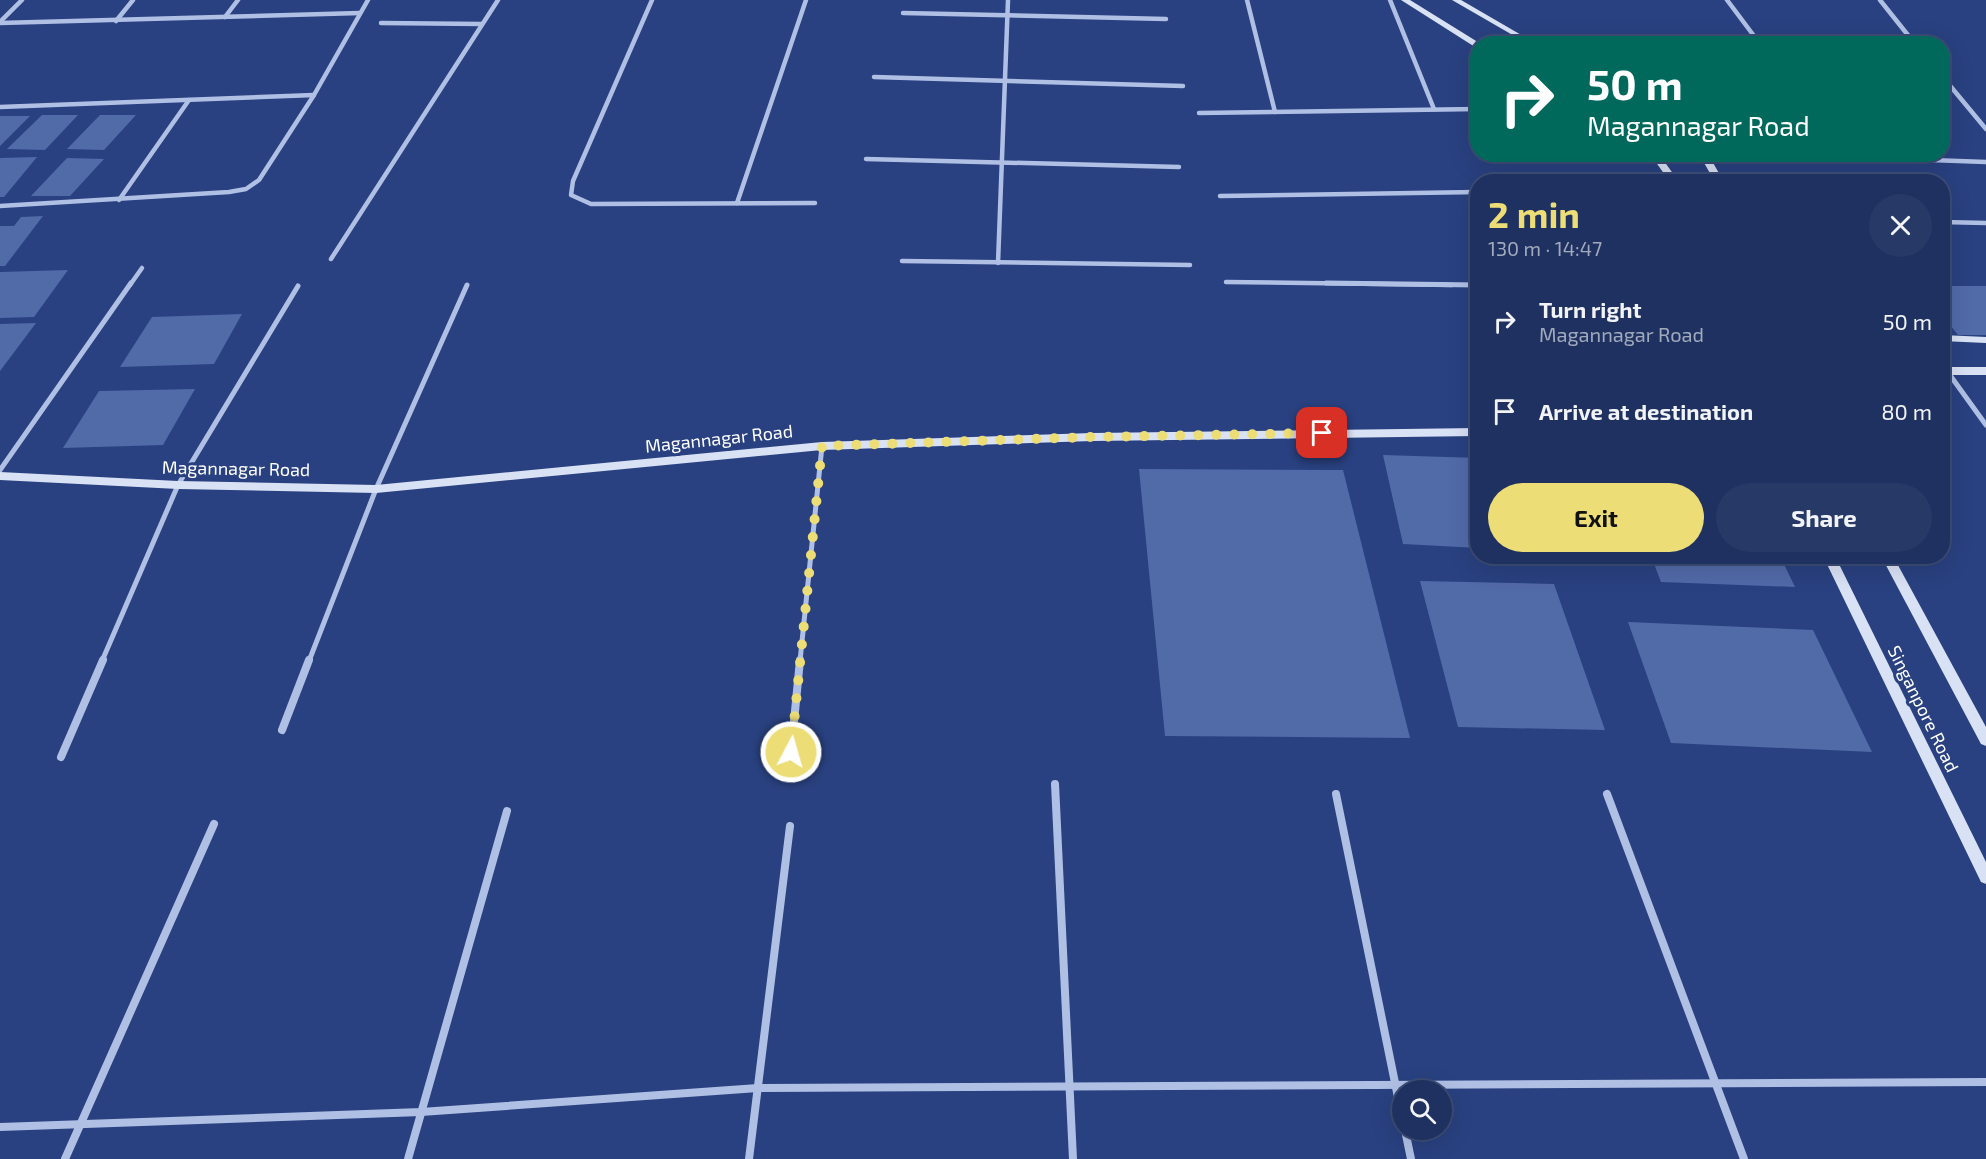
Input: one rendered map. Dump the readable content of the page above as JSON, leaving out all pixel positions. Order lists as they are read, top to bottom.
{
  "streets": {
    "street": ["Magannagar Road", "Singanpore Road"]
  },
  "page": {
    "turn": ["50 m", "Magannagar Road"],
    "heading": ["2 min", "130 m · 14:47"],
    "list": [
      {
        "name": "Turn right",
        "note": "Magannagar Road",
        "value": "50 m"
      },
      {
        "name": "Arrive at destination",
        "value": "80 m"
      }
    ],
    "buttons": ["Exit", "Share"]
  }
}
